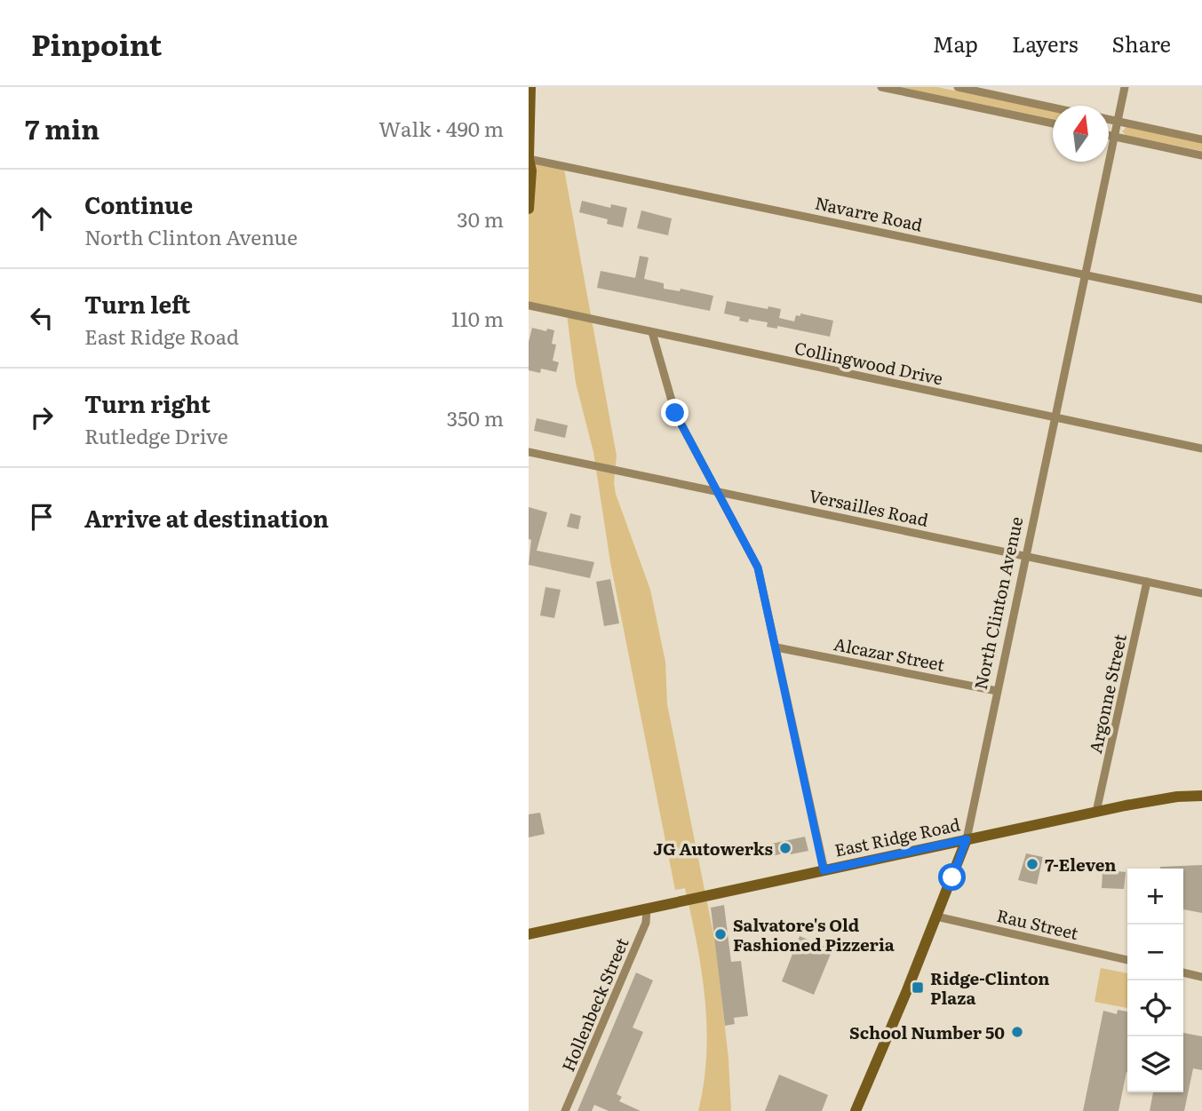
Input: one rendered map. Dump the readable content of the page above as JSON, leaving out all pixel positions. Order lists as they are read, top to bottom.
{
  "streets": {
    "main road": ["North Clinton Avenue", "East Ridge Road"],
    "street": [
      "Navarre Road",
      "Collingwood Drive",
      "Versailles Road",
      "Alcazar Street",
      "Argonne Street",
      "Rau Street",
      "Hollenbeck Street"
    ]
  },
  "crossings": [
    ["Navarre Road", "North Clinton Avenue"],
    ["Collingwood Drive", "North Clinton Avenue"],
    ["Versailles Road", "North Clinton Avenue"],
    ["Versailles Road", "Argonne Street"],
    ["North Clinton Avenue", "Alcazar Street"],
    ["North Clinton Avenue", "East Ridge Road"],
    ["North Clinton Avenue", "Rau Street"],
    ["Argonne Street", "East Ridge Road"],
    ["East Ridge Road", "Hollenbeck Street"]
  ],
  "places": {
    "other": [
      "JG Autowerks",
      "7-Eleven",
      "Salvatore's Old Fashioned Pizzeria",
      "School Number 50"
    ],
    "transit": ["Ridge-Clinton Plaza"]
  },
  "north": "top",
  "page": {
    "header": "Pinpoint",
    "nav": ["Map", "Layers", "Share"],
    "heading": ["7 min", "Walk · 490 m"],
    "list": [
      ["Continue", "North Clinton Avenue", "30 m"],
      ["Turn left", "East Ridge Road", "110 m"],
      ["Turn right", "Rutledge Drive", "350 m"],
      "Arrive at destination"
    ],
    "map_buttons": ["+", "−"]
  }
}
